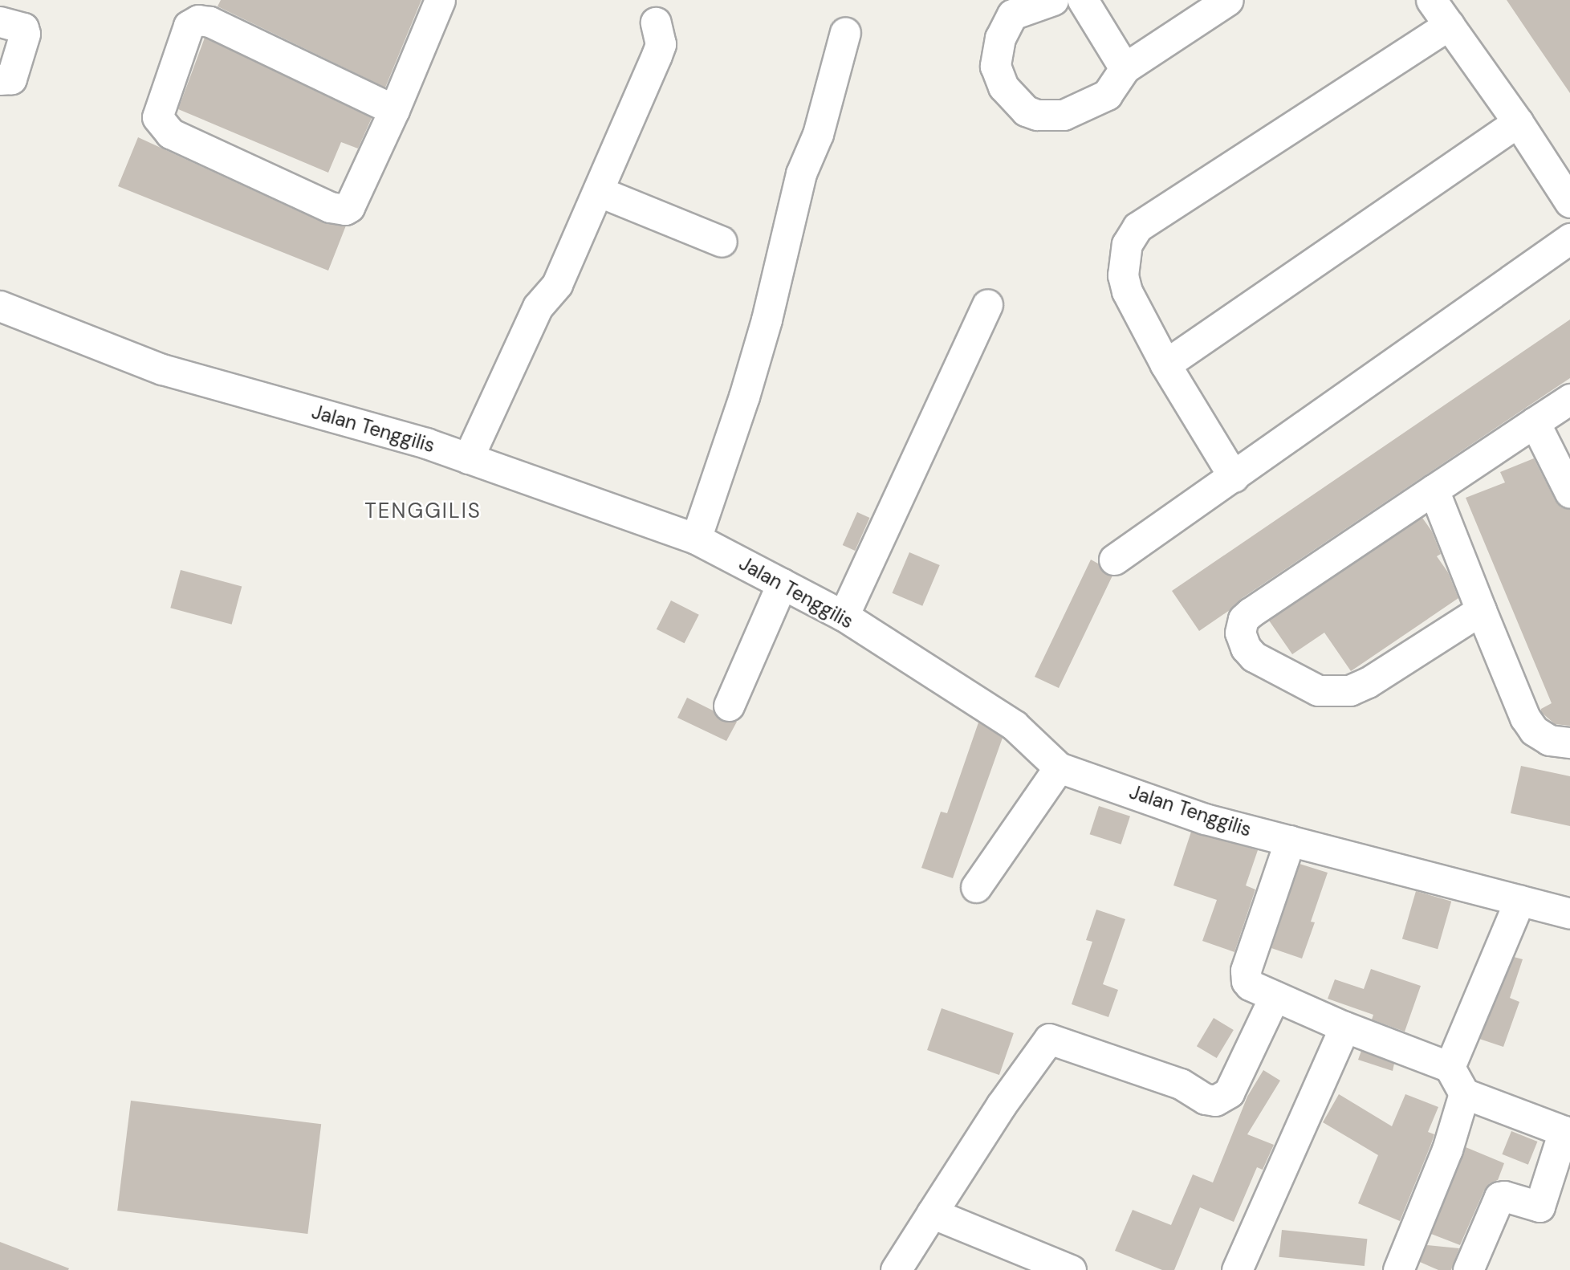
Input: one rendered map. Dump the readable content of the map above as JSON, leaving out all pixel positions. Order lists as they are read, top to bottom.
{
  "streets": {
    "street": ["Jalan Tenggilis"]
  },
  "districts": ["TENGGILIS"]
}
